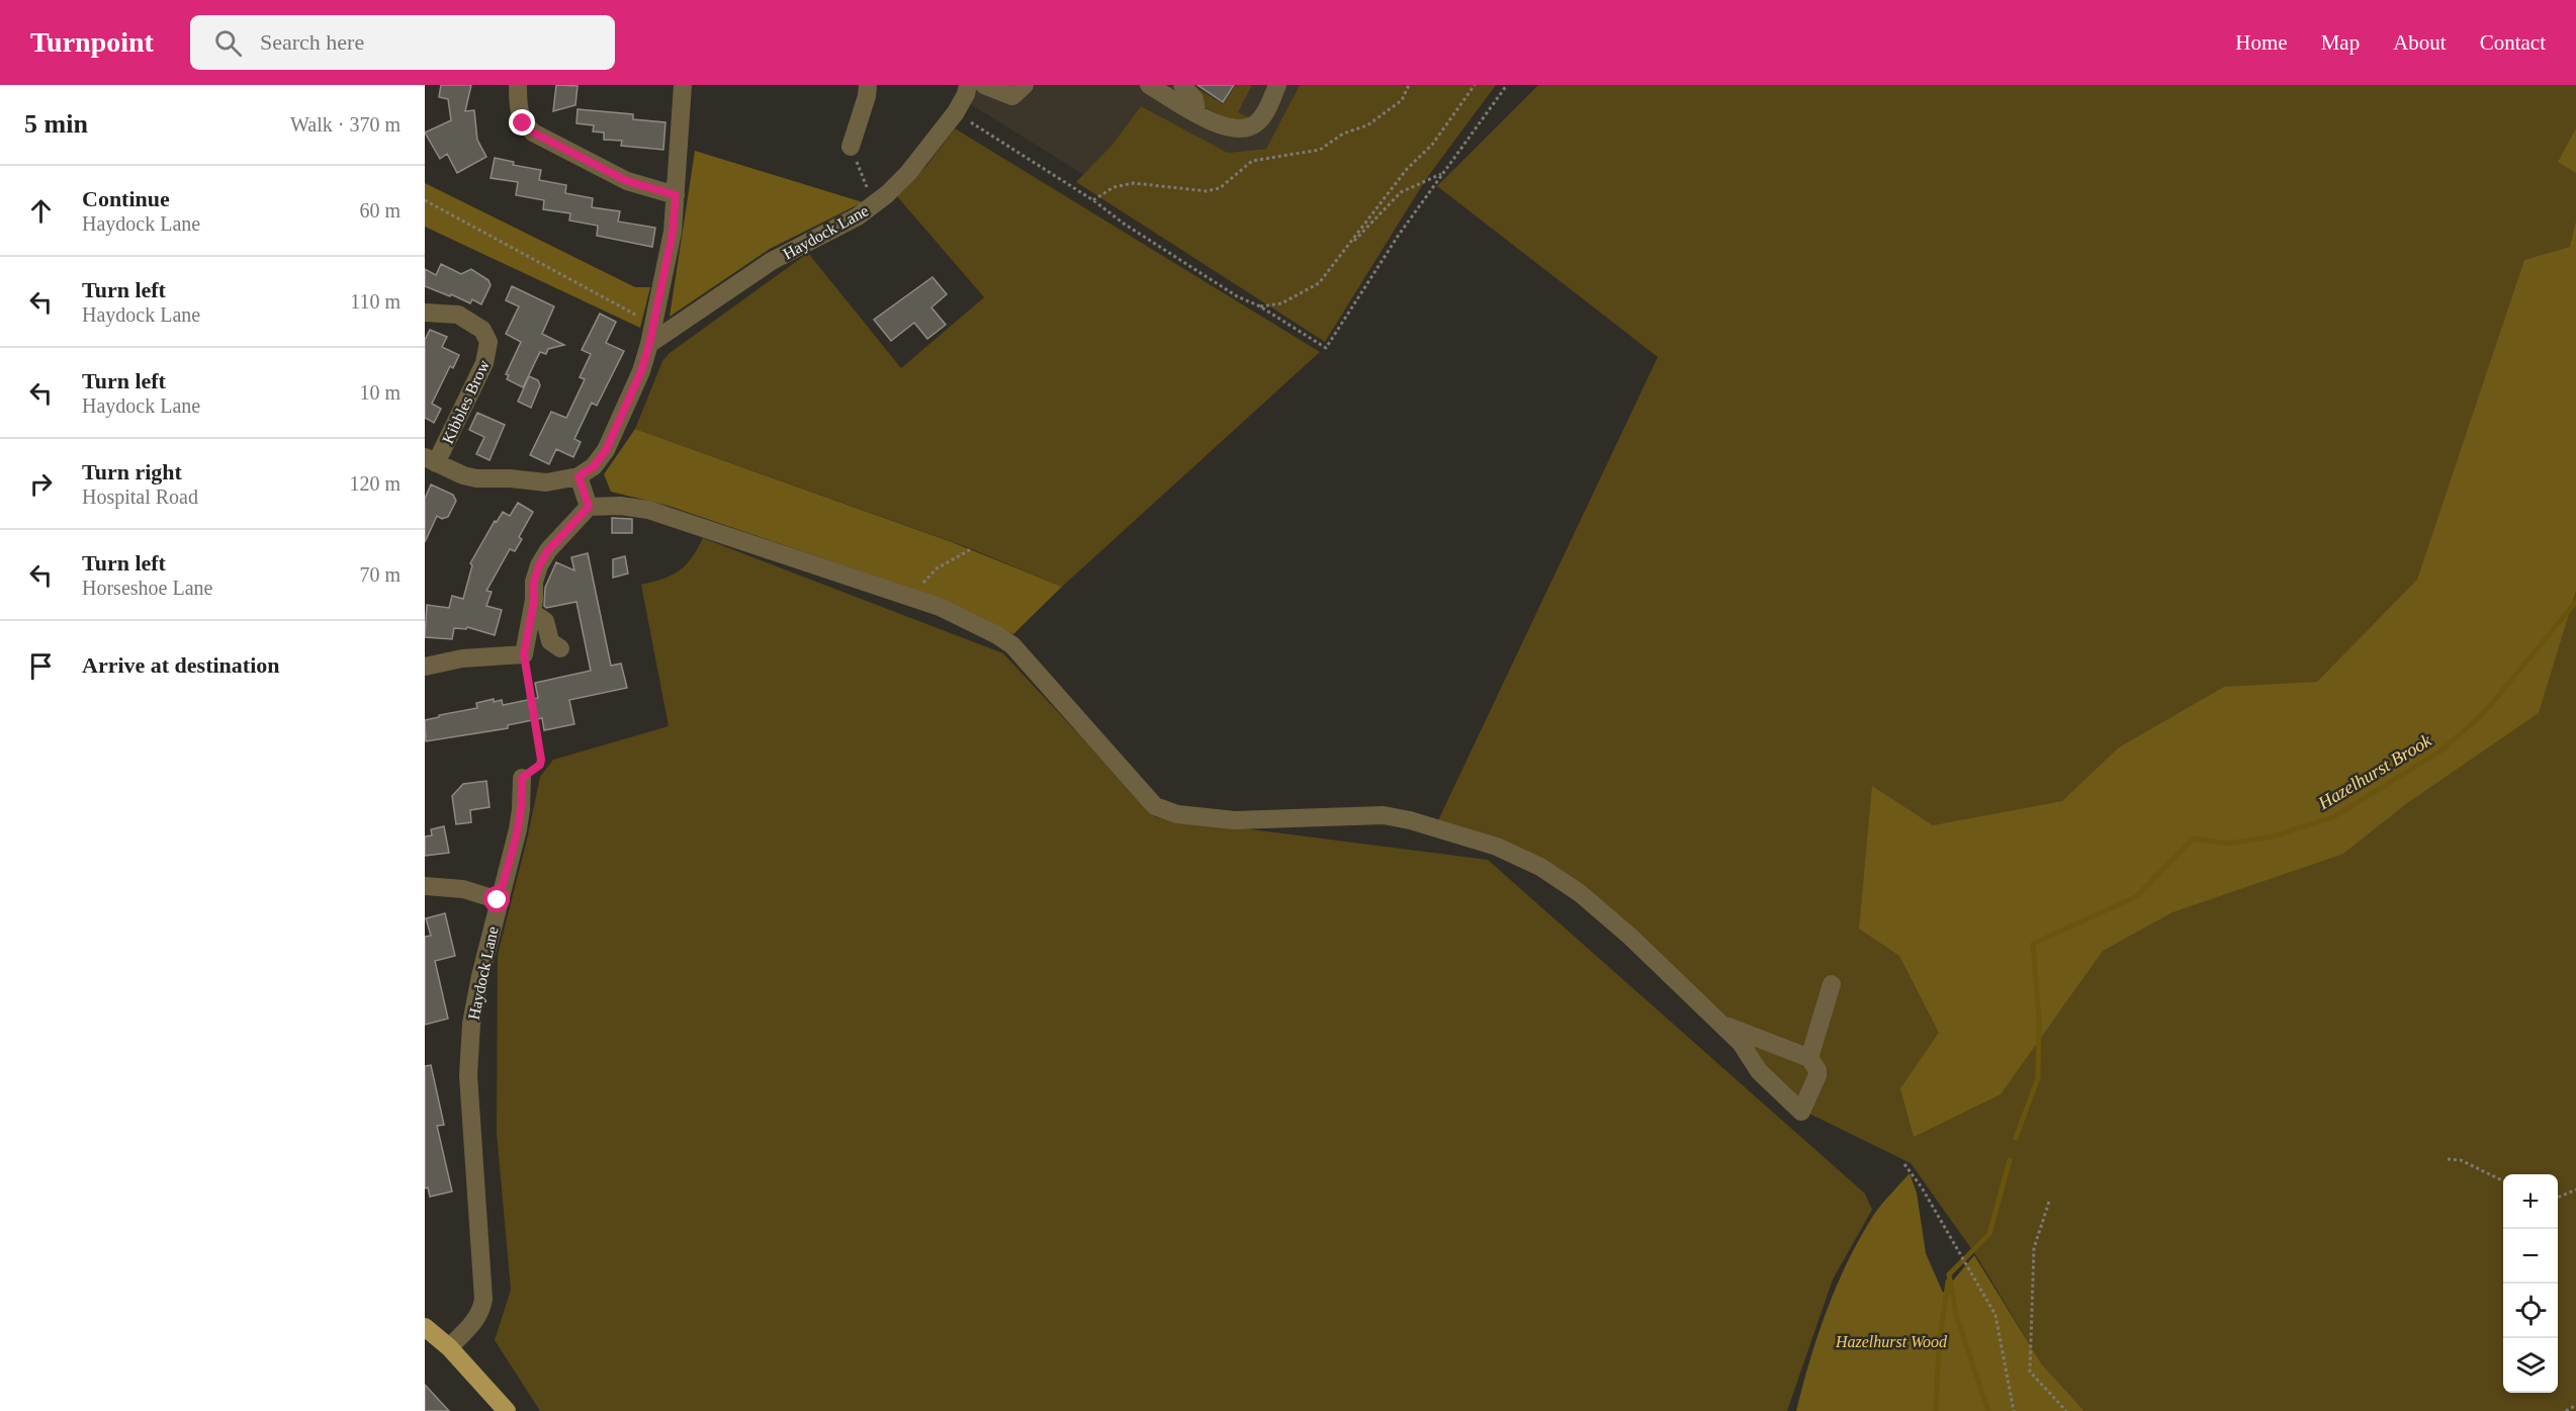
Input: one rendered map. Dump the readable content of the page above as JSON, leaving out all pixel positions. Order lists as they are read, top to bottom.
{
  "streets": {
    "street": ["Haydock Lane", "Kibbles Brow"]
  },
  "water": ["Hazelhurst Brook"],
  "parks": ["Hazelhurst Wood"],
  "page": {
    "header": "Turnpoint",
    "search": "Search here",
    "nav": [
      "Home",
      "Map",
      "About",
      "Contact"
    ],
    "heading": ["5 min", "Walk · 370 m"],
    "list": [
      ["Continue", "Haydock Lane", "60 m"],
      ["Turn left", "Haydock Lane", "110 m"],
      ["Turn left", "Haydock Lane", "10 m"],
      ["Turn right", "Hospital Road", "120 m"],
      ["Turn left", "Horseshoe Lane", "70 m"],
      "Arrive at destination"
    ],
    "map_buttons": ["+", "−"]
  }
}
